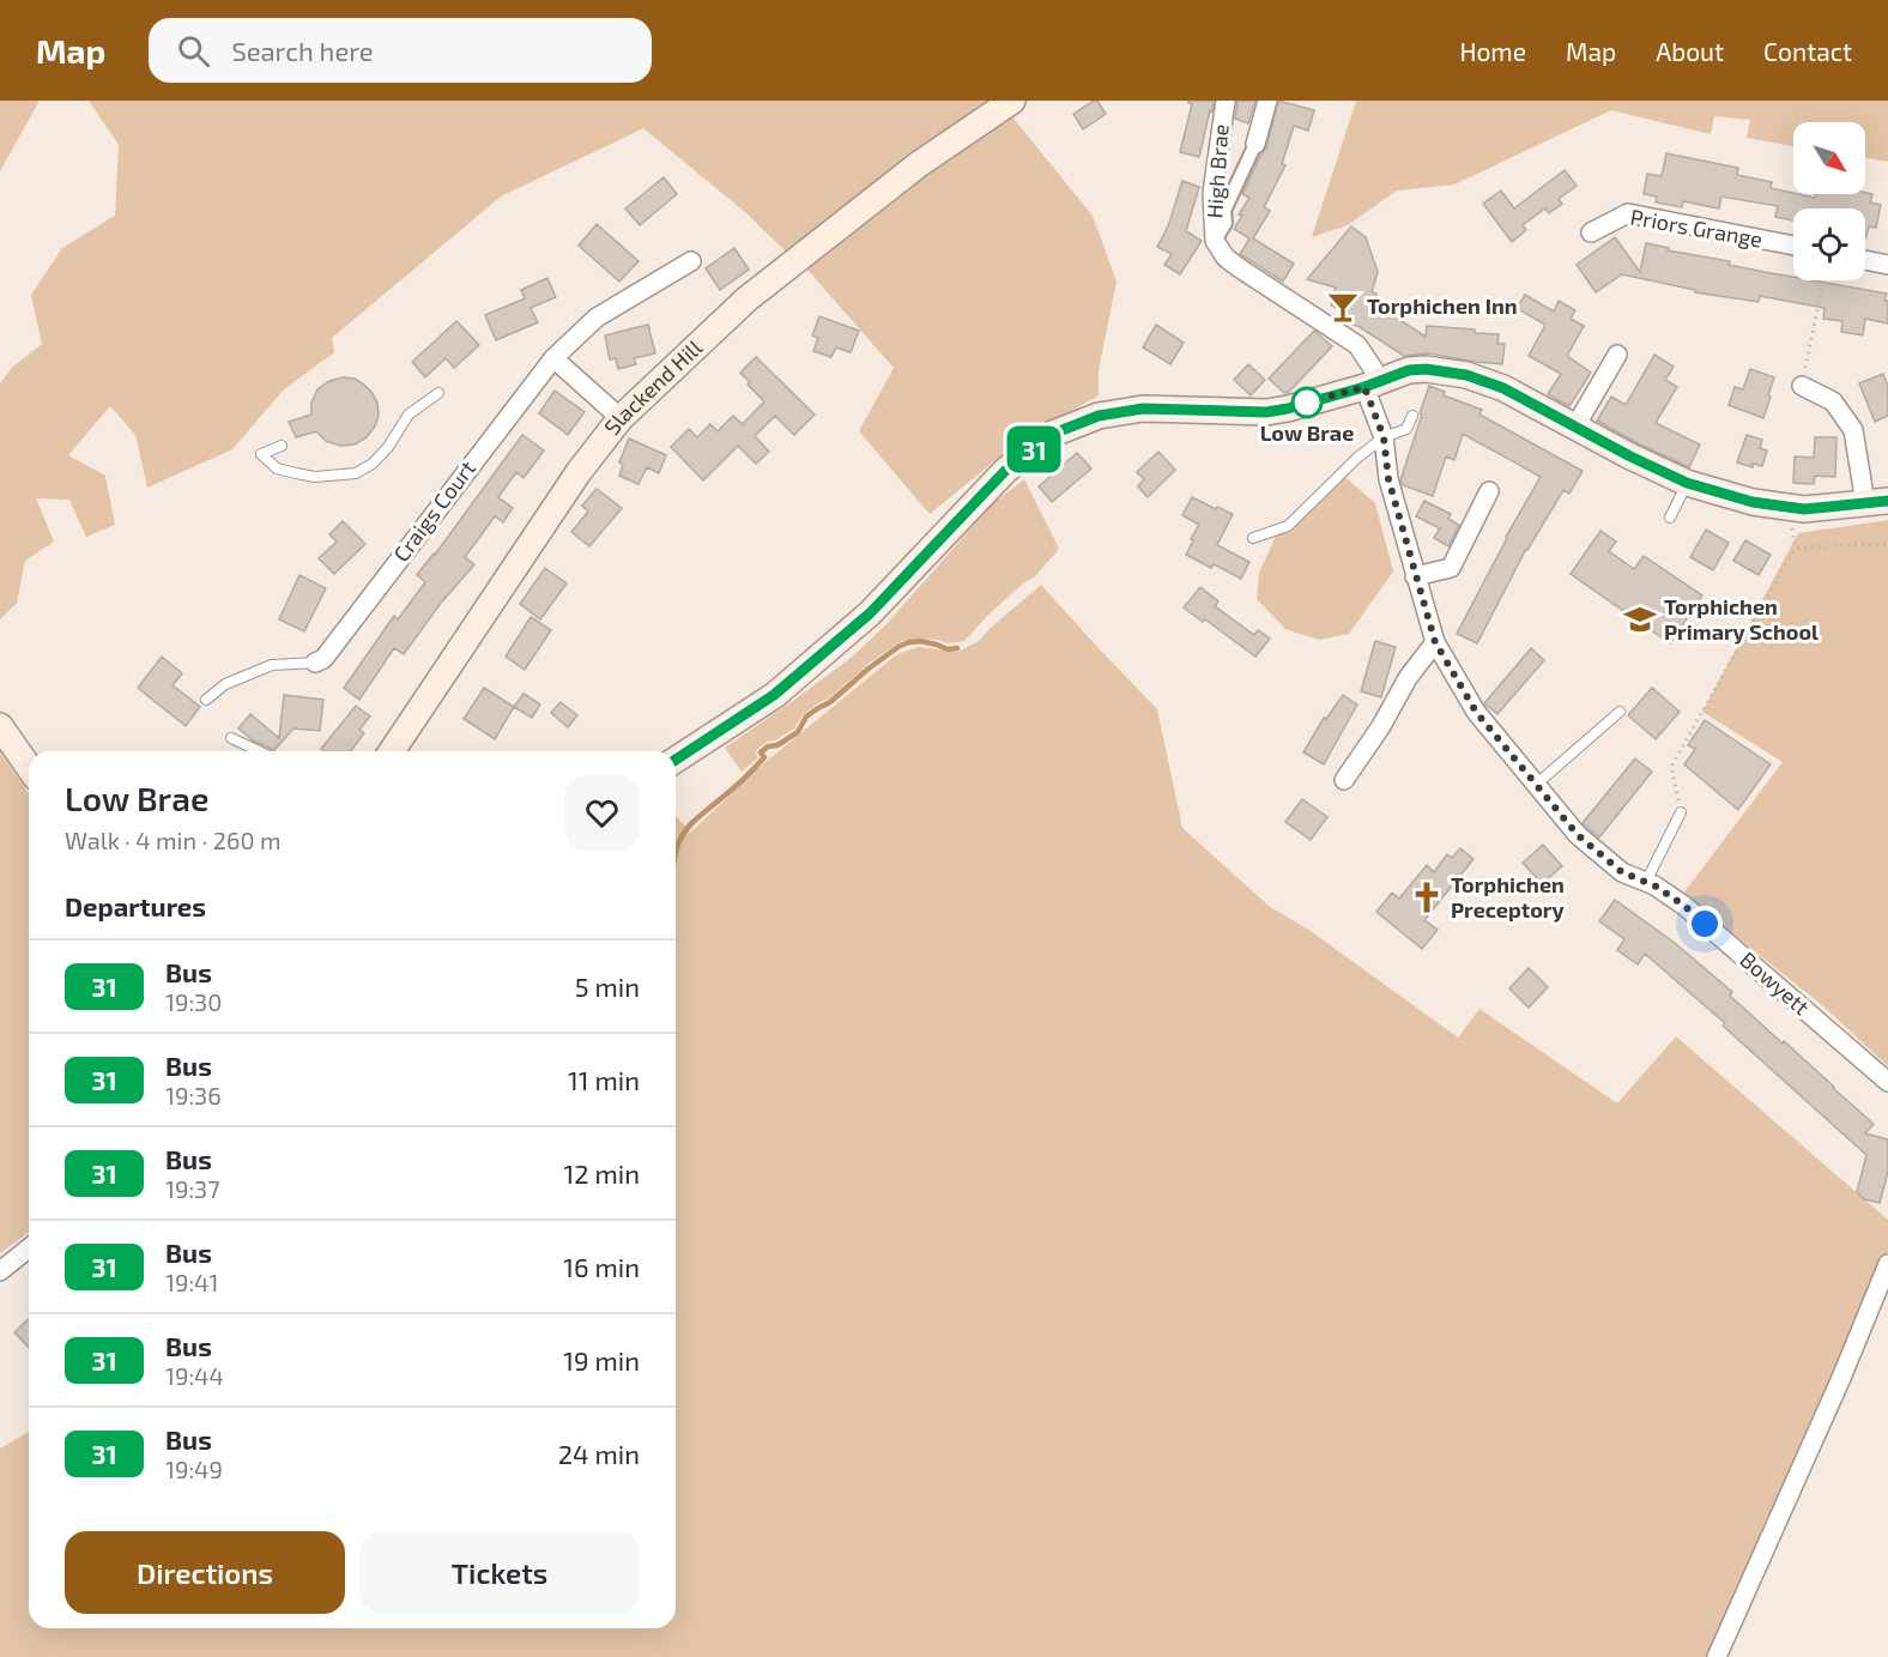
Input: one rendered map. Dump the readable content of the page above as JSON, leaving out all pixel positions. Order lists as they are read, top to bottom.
{
  "streets": {
    "main road": ["Slackend Hill"],
    "street": [
      "High Brae",
      "Priors Grange",
      "Craigs Court",
      "Bowyett"
    ]
  },
  "places": {
    "bar": ["Torphichen Inn"],
    "other": ["Low Brae"],
    "school or university": ["Torphichen Primary School"],
    "church": ["Torphichen Preceptory"]
  },
  "lines": ["bus line 31"],
  "north": "bottom right",
  "page": {
    "header": "Map",
    "search": "Search here",
    "nav": [
      "Home",
      "Map",
      "About",
      "Contact"
    ],
    "on_map": "31",
    "heading": [
      ["Low Brae", "Walk · 4 min · 260 m"],
      "Departures"
    ],
    "list": [
      {
        "mark": "31",
        "name": "Bus",
        "note": "19:30",
        "value": "5 min"
      },
      {
        "mark": "31",
        "name": "Bus",
        "note": "19:36",
        "value": "11 min"
      },
      {
        "mark": "31",
        "name": "Bus",
        "note": "19:37",
        "value": "12 min"
      },
      {
        "mark": "31",
        "name": "Bus",
        "note": "19:41",
        "value": "16 min"
      },
      {
        "mark": "31",
        "name": "Bus",
        "note": "19:44",
        "value": "19 min"
      },
      {
        "mark": "31",
        "name": "Bus",
        "note": "19:49",
        "value": "24 min"
      }
    ],
    "buttons": ["Directions", "Tickets"]
  }
}
